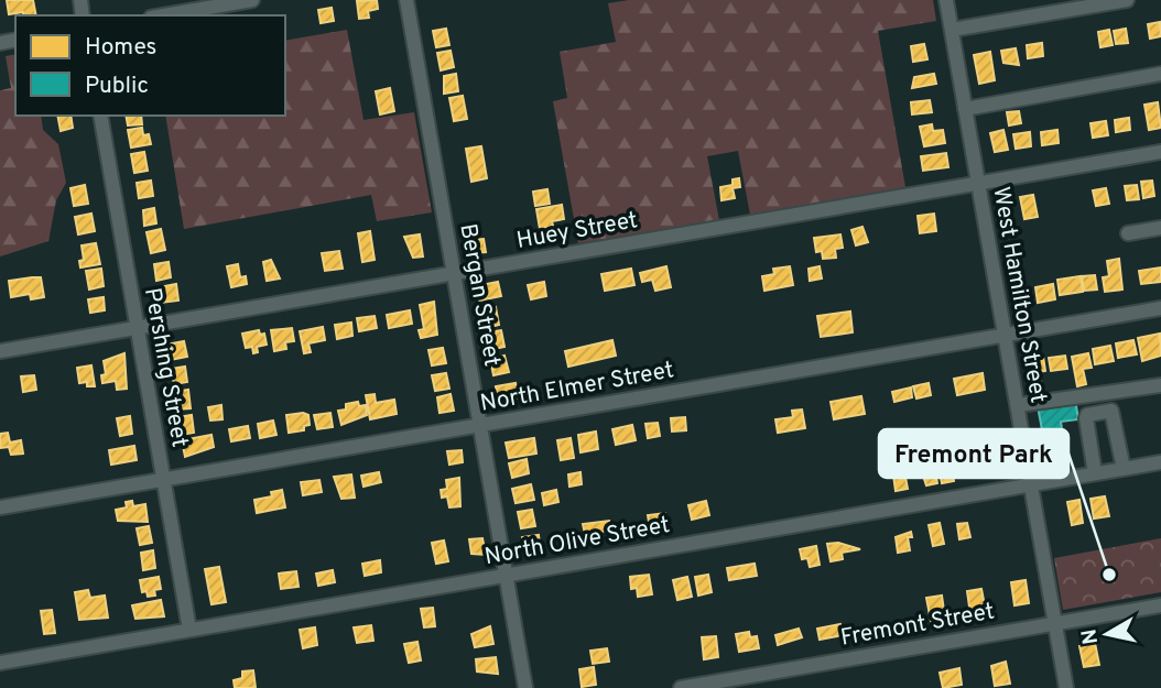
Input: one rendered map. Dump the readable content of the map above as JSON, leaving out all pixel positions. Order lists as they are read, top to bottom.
{
  "streets": {
    "street": [
      "Huey Street",
      "Bergan Street",
      "West Hamilton Street",
      "Pershing Street",
      "North Elmer Street",
      "North Olive Street",
      "Fremont Street"
    ]
  },
  "crossings": [
    ["Huey Street", "Bergan Street"],
    ["Huey Street", "West Hamilton Street"],
    ["Huey Street", "Pershing Street"],
    ["Bergan Street", "North Elmer Street"],
    ["Bergan Street", "North Olive Street"],
    ["West Hamilton Street", "North Elmer Street"],
    ["West Hamilton Street", "North Olive Street"],
    ["West Hamilton Street", "Fremont Street"],
    ["Pershing Street", "North Elmer Street"],
    ["Pershing Street", "North Olive Street"]
  ],
  "places": ["Fremont Park"],
  "legend": ["Homes", "Public"],
  "north": "left"
}
